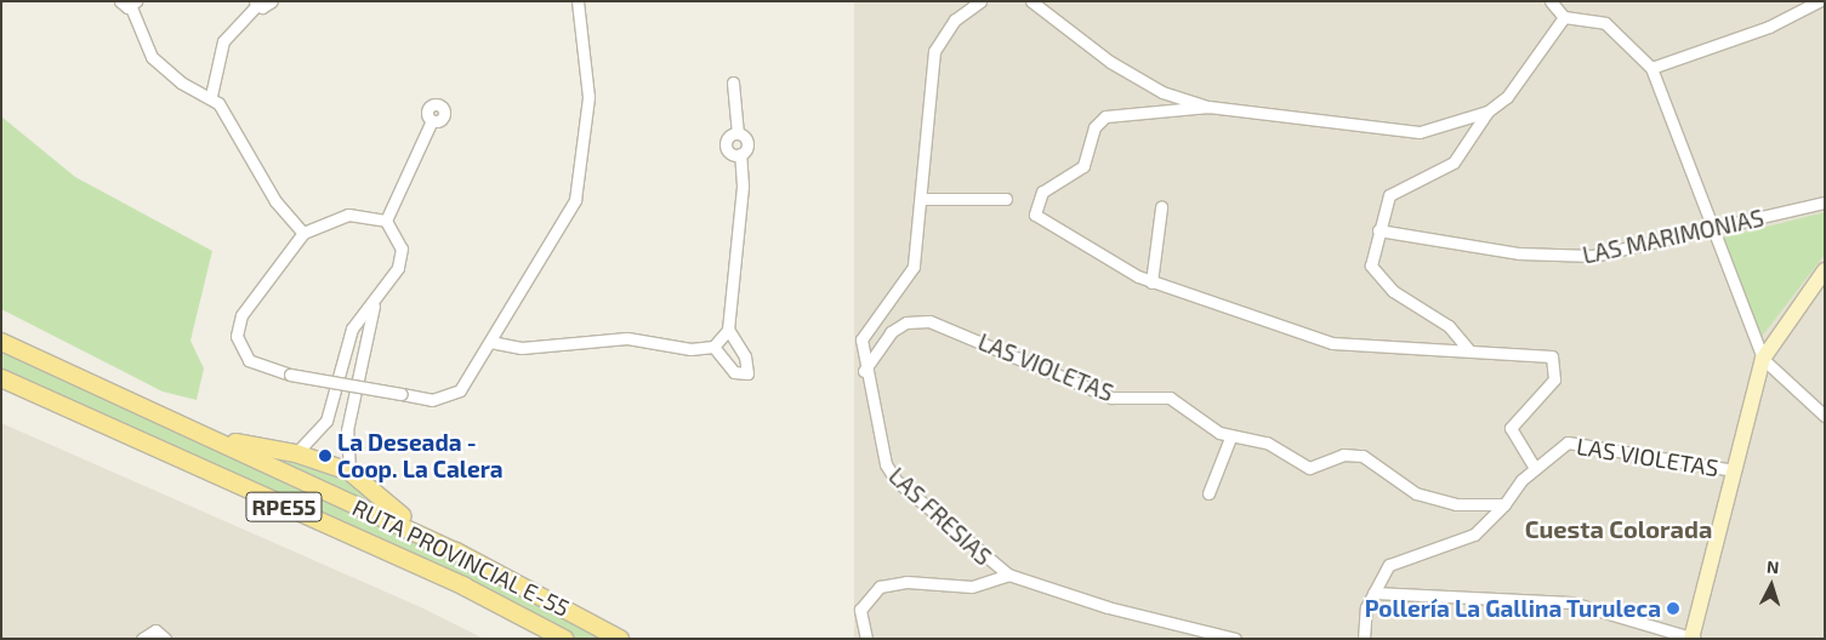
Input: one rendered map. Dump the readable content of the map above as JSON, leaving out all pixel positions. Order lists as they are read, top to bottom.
{
  "streets": {
    "main road": ["RPE55", "RUTA PROVINCIAL E-55"],
    "street": ["LAS MARIMONIAS", "LAS VIOLETAS", "LAS FRESIAS"]
  },
  "crossings": [
    ["LAS VIOLETAS", "LAS FRESIAS"],
    ["RPE55", "RUTA PROVINCIAL E-55"]
  ],
  "districts": ["Cuesta Colorada"],
  "places": ["La Deseada - Coop. La Calera", "Pollería La Gallina Turuleca"],
  "north": "top"
}
